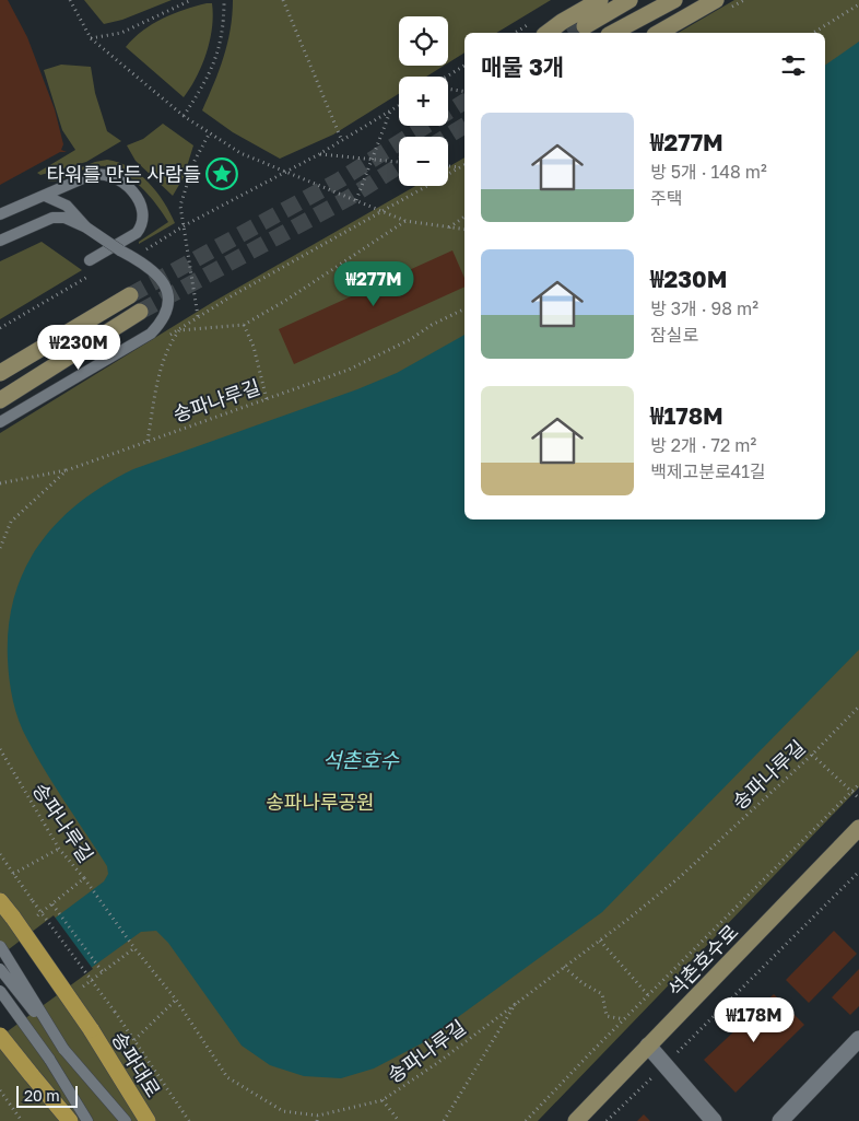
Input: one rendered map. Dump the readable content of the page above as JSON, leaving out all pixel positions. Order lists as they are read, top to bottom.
{
  "streets": {
    "main road": ["송파대로"],
    "street": ["석촌호수로"],
    "path": ["송파나루길"]
  },
  "crossings": [
    ["송파나루길", "송파대로"]
  ],
  "water": ["석촌호수"],
  "parks": ["송파나루공원"],
  "places": {
    "place": ["타워를 만든 사람들"]
  },
  "scale_bar": "20 m",
  "page": {
    "map_buttons": ["+", "−"],
    "heading": "매물 3개",
    "list": [
      {
        "name": "₩277M",
        "note": "방 5개 · 148 m² · 주택"
      },
      {
        "name": "₩230M",
        "note": "방 3개 · 98 m² · 잠실로"
      },
      {
        "name": "₩178M",
        "note": "방 2개 · 72 m² · 백제고분로41길"
      }
    ],
    "price": ["₩277M", "₩230M", "₩178M"],
    "scale": "20 m"
  }
}
